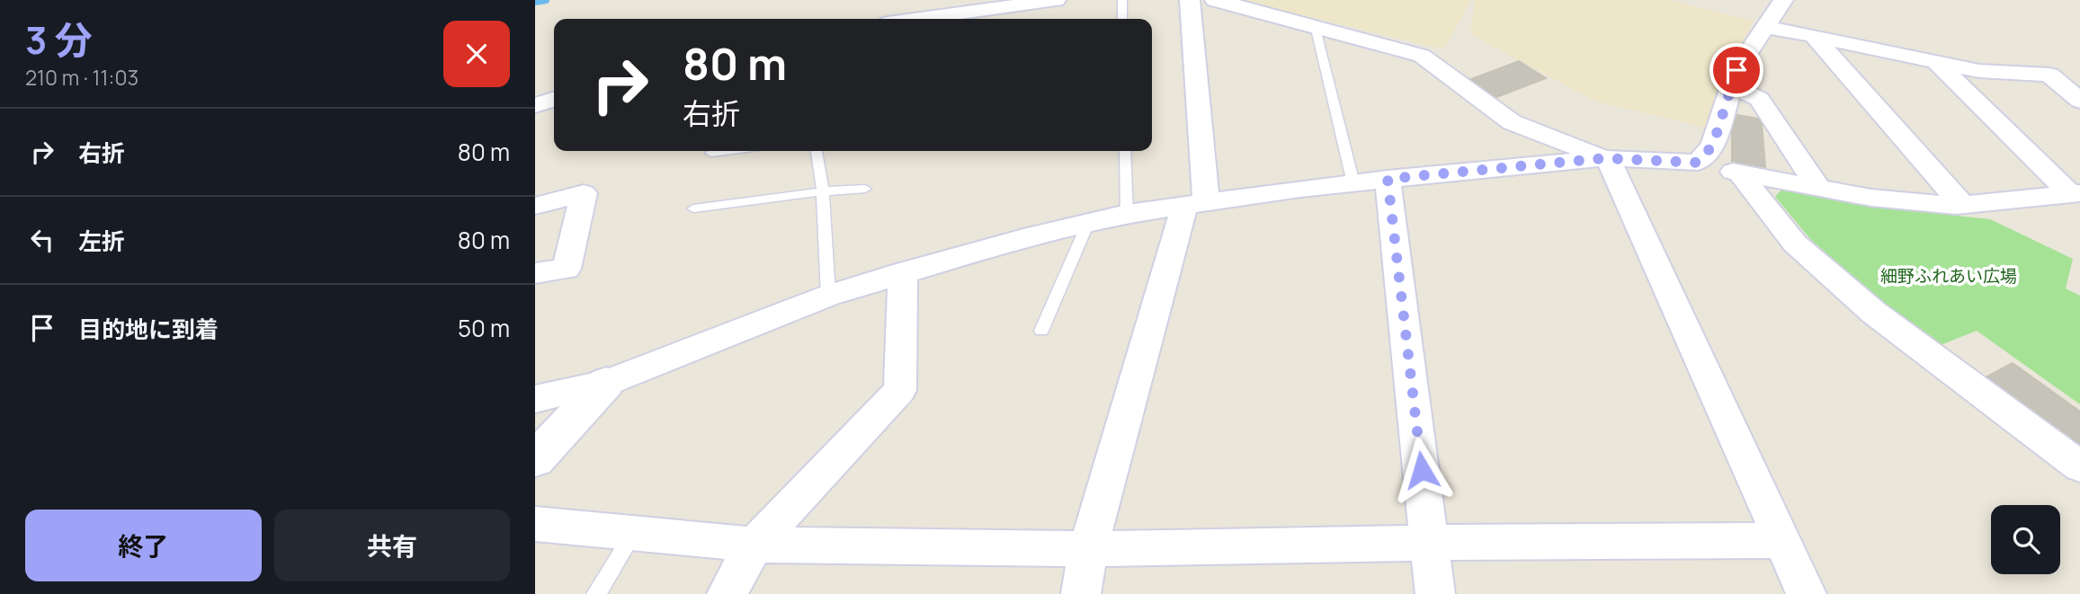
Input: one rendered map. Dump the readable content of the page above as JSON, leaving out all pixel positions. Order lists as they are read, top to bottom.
{
  "parks": ["細野ふれあい広場"],
  "page": {
    "heading": ["3 分", "210 m · 11:03"],
    "turn": ["80 m", "右折"],
    "list": [
      {
        "name": "右折",
        "value": "80 m"
      },
      {
        "name": "左折",
        "value": "80 m"
      },
      {
        "name": "目的地に到着",
        "value": "50 m"
      }
    ],
    "buttons": ["終了", "共有"]
  }
}
